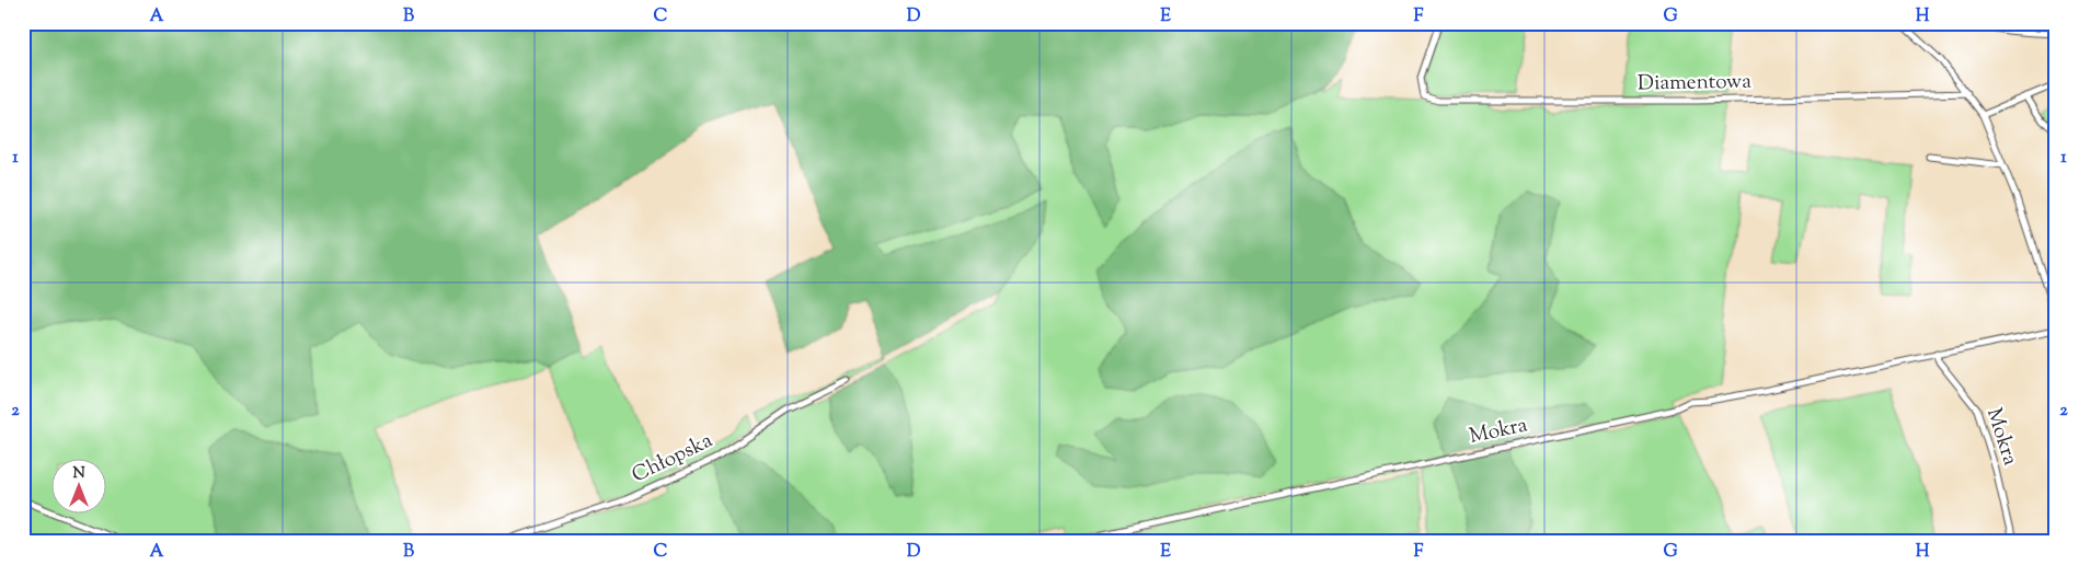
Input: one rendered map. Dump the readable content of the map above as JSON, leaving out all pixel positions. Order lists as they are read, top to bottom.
{
  "streets": {
    "street": ["Diamentowa", "Mokra", "Chłopska"]
  },
  "north": "top",
  "grid": {
    "columns": [
      "A",
      "B",
      "C",
      "D",
      "E",
      "F",
      "G",
      "H"
    ],
    "rows": ["1", "2"]
  }
}
